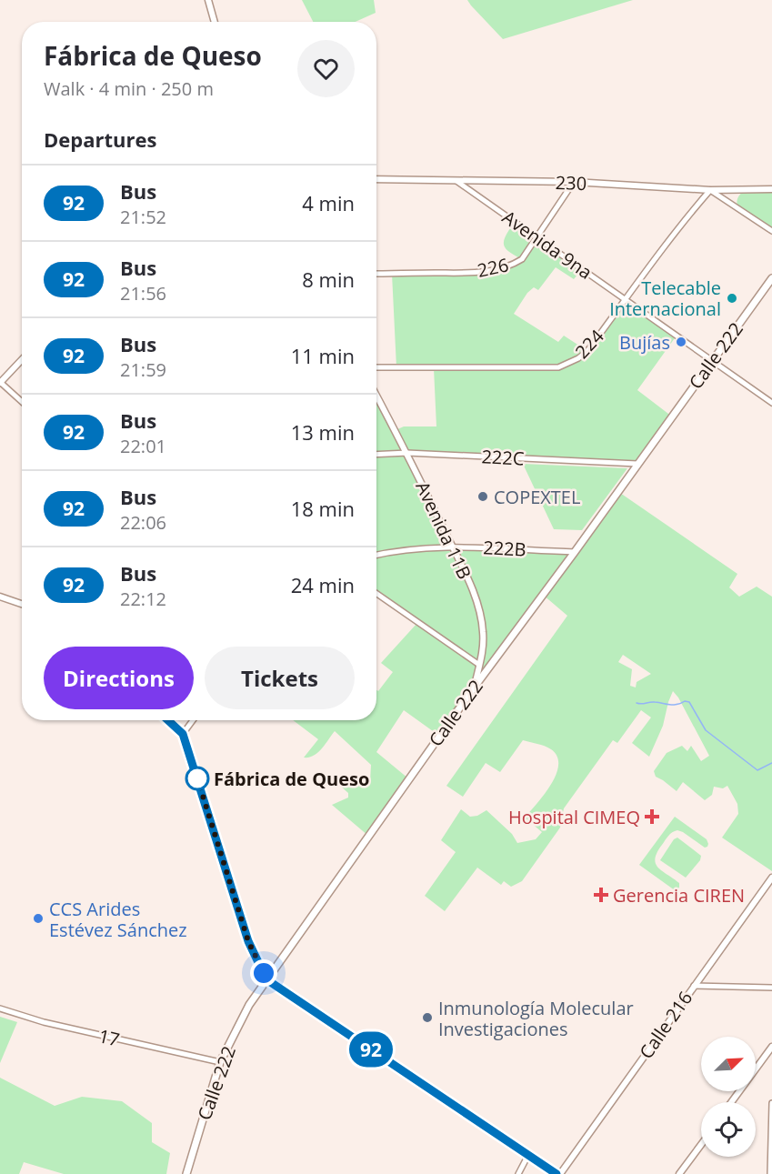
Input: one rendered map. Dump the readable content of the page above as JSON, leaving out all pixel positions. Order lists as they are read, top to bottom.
{
  "streets": {
    "main road": ["Calle 222"],
    "street": [
      "230",
      "Avenida 9na",
      "226",
      "224",
      "222C",
      "Avenida 11B",
      "222B",
      "Calle 216",
      "17"
    ]
  },
  "crossings": [
    ["230", "Avenida 9na"],
    ["230", "226"],
    ["230", "224"],
    ["Avenida 9na", "226"],
    ["Avenida 9na", "224"],
    ["Avenida 9na", "Calle 222"],
    ["Calle 222", "222C"],
    ["Calle 222", "Avenida 11B"],
    ["Calle 222", "222B"],
    ["Calle 222", "17"],
    ["222C", "Avenida 11B"],
    ["Avenida 11B", "222B"]
  ],
  "places": {
    "other": [
      "Telecable Internacional",
      "Bujías",
      "COPEXTEL",
      "Fábrica de Queso",
      "CCS Arides Estévez Sánchez",
      "Inmunología Molecular Investigaciones"
    ],
    "health": ["Hospital CIMEQ", "Gerencia CIREN"]
  },
  "lines": ["bus line 92"],
  "north": "top right",
  "page": {
    "on_map": "92",
    "heading": [
      ["Fábrica de Queso", "Walk · 4 min · 250 m"],
      "Departures"
    ],
    "list": [
      {
        "mark": "92",
        "name": "Bus",
        "note": "21:52",
        "value": "4 min"
      },
      {
        "mark": "92",
        "name": "Bus",
        "note": "21:56",
        "value": "8 min"
      },
      {
        "mark": "92",
        "name": "Bus",
        "note": "21:59",
        "value": "11 min"
      },
      {
        "mark": "92",
        "name": "Bus",
        "note": "22:01",
        "value": "13 min"
      },
      {
        "mark": "92",
        "name": "Bus",
        "note": "22:06",
        "value": "18 min"
      },
      {
        "mark": "92",
        "name": "Bus",
        "note": "22:12",
        "value": "24 min"
      }
    ],
    "buttons": ["Directions", "Tickets"]
  }
}
